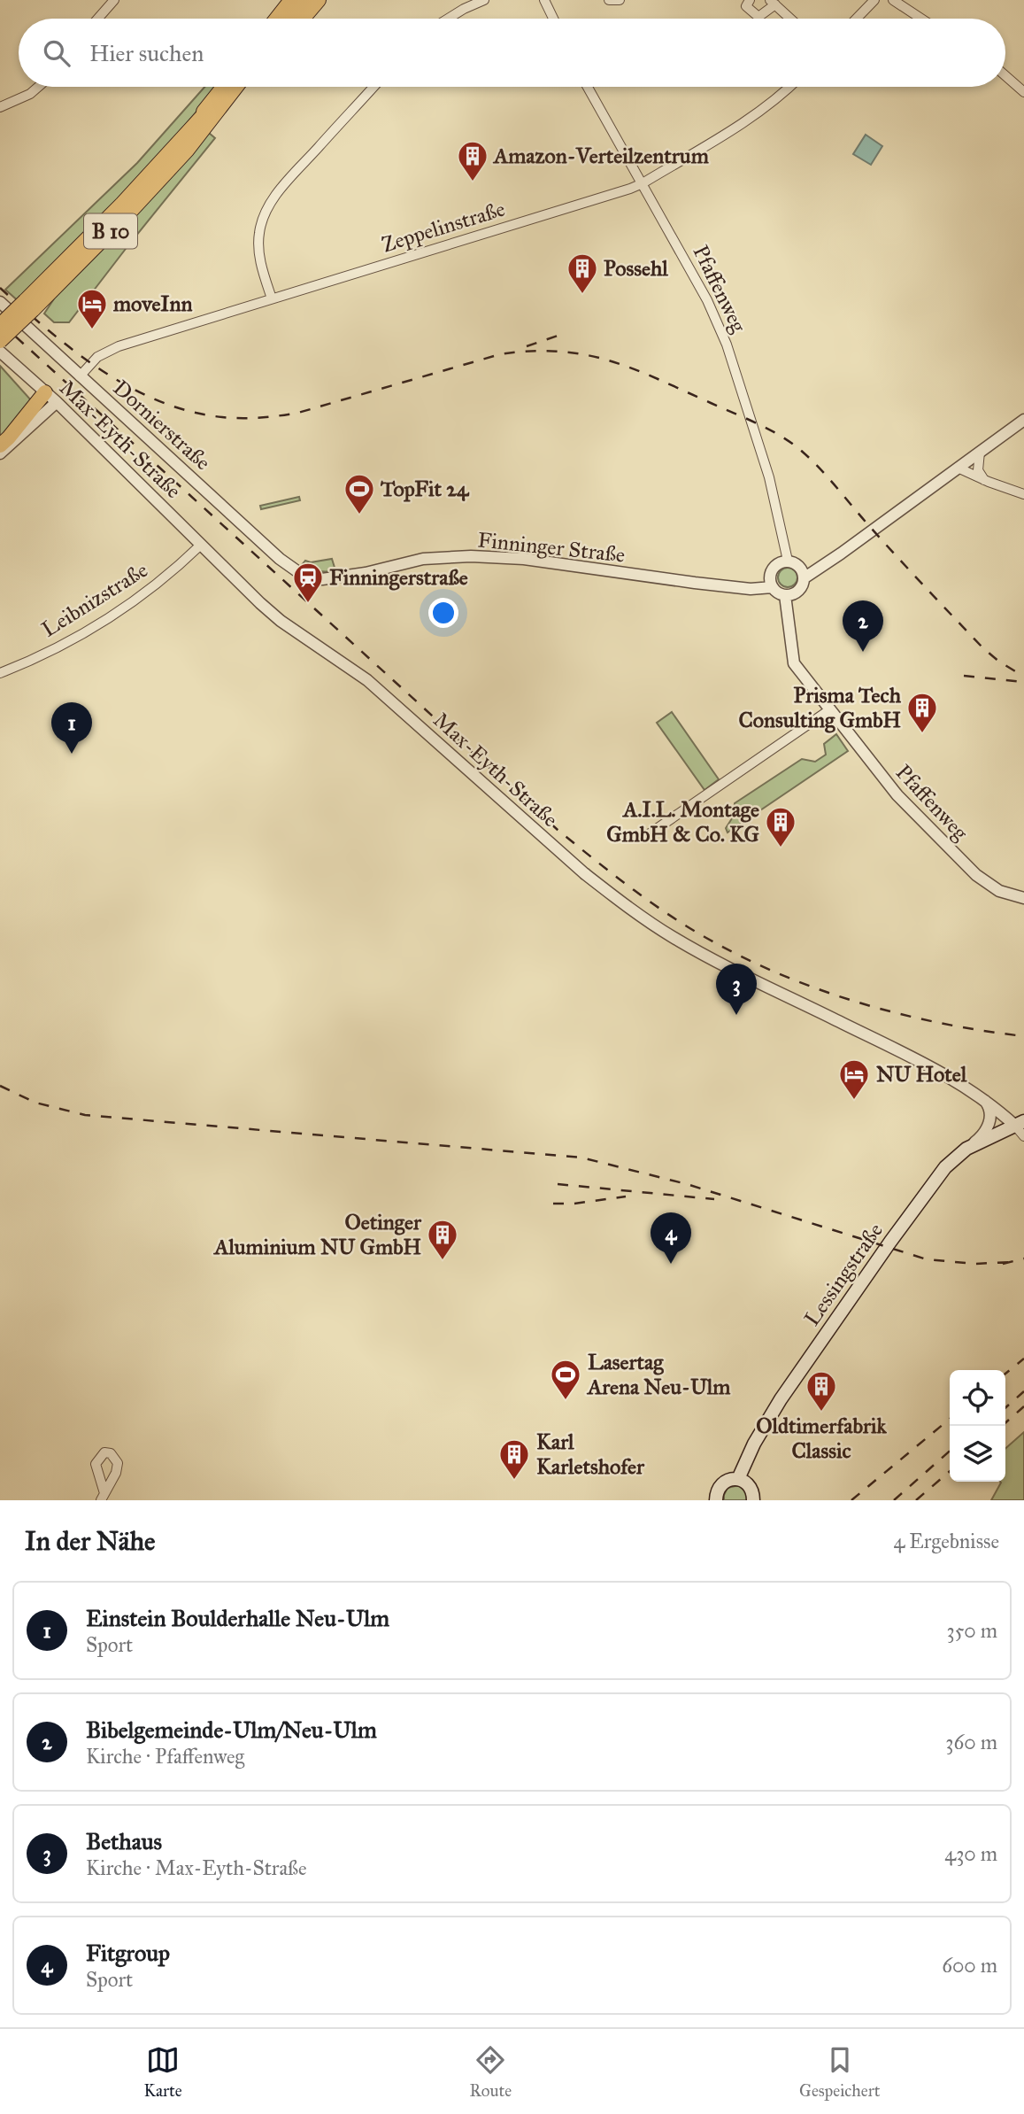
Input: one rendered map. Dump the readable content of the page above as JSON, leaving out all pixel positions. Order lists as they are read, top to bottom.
{
  "streets": {
    "highway": ["B 10"],
    "main road": ["Lessingstraße"],
    "street": [
      "Zeppelinstraße",
      "Pfaffenweg",
      "Dornierstraße",
      "Max-Eyth-Straße",
      "Finninger Straße",
      "Leibnizstraße"
    ]
  },
  "crossings": [
    ["Zeppelinstraße", "Pfaffenweg"],
    ["Zeppelinstraße", "Dornierstraße"],
    ["Pfaffenweg", "Finninger Straße"],
    ["Dornierstraße", "Finninger Straße"],
    ["Max-Eyth-Straße", "Leibnizstraße"],
    ["Max-Eyth-Straße", "Lessingstraße"]
  ],
  "places": {
    "building": [
      "Amazon-Verteilzentrum",
      "Possehl",
      "Prisma Tech Consulting GmbH",
      "A.I.L. Montage GmbH & Co. KG",
      "Oetinger Aluminium NU GmbH",
      "Oldtimerfabrik Classic",
      "Karl Karletshofer"
    ],
    "hotel": ["moveInn", "NU Hotel"],
    "sports": ["TopFit 24", "Lasertag Arena Neu-Ulm"],
    "station": ["Finningerstraße"]
  },
  "page": {
    "search": "Hier suchen",
    "pins": [
      "2",
      "1",
      "3",
      "4"
    ],
    "heading": ["In der Nähe", "4 Ergebnisse"],
    "list": [
      {
        "mark": "1",
        "name": "Einstein Boulderhalle Neu-Ulm",
        "note": "Sport",
        "value": "350 m"
      },
      {
        "mark": "2",
        "name": "Bibelgemeinde-Ulm/Neu-Ulm",
        "note": "Kirche · Pfaffenweg",
        "value": "360 m"
      },
      {
        "mark": "3",
        "name": "Bethaus",
        "note": "Kirche · Max-Eyth-Straße",
        "value": "430 m"
      },
      {
        "mark": "4",
        "name": "Fitgroup",
        "note": "Sport",
        "value": "600 m"
      }
    ],
    "nav": ["Karte", "Route", "Gespeichert"]
  }
}
